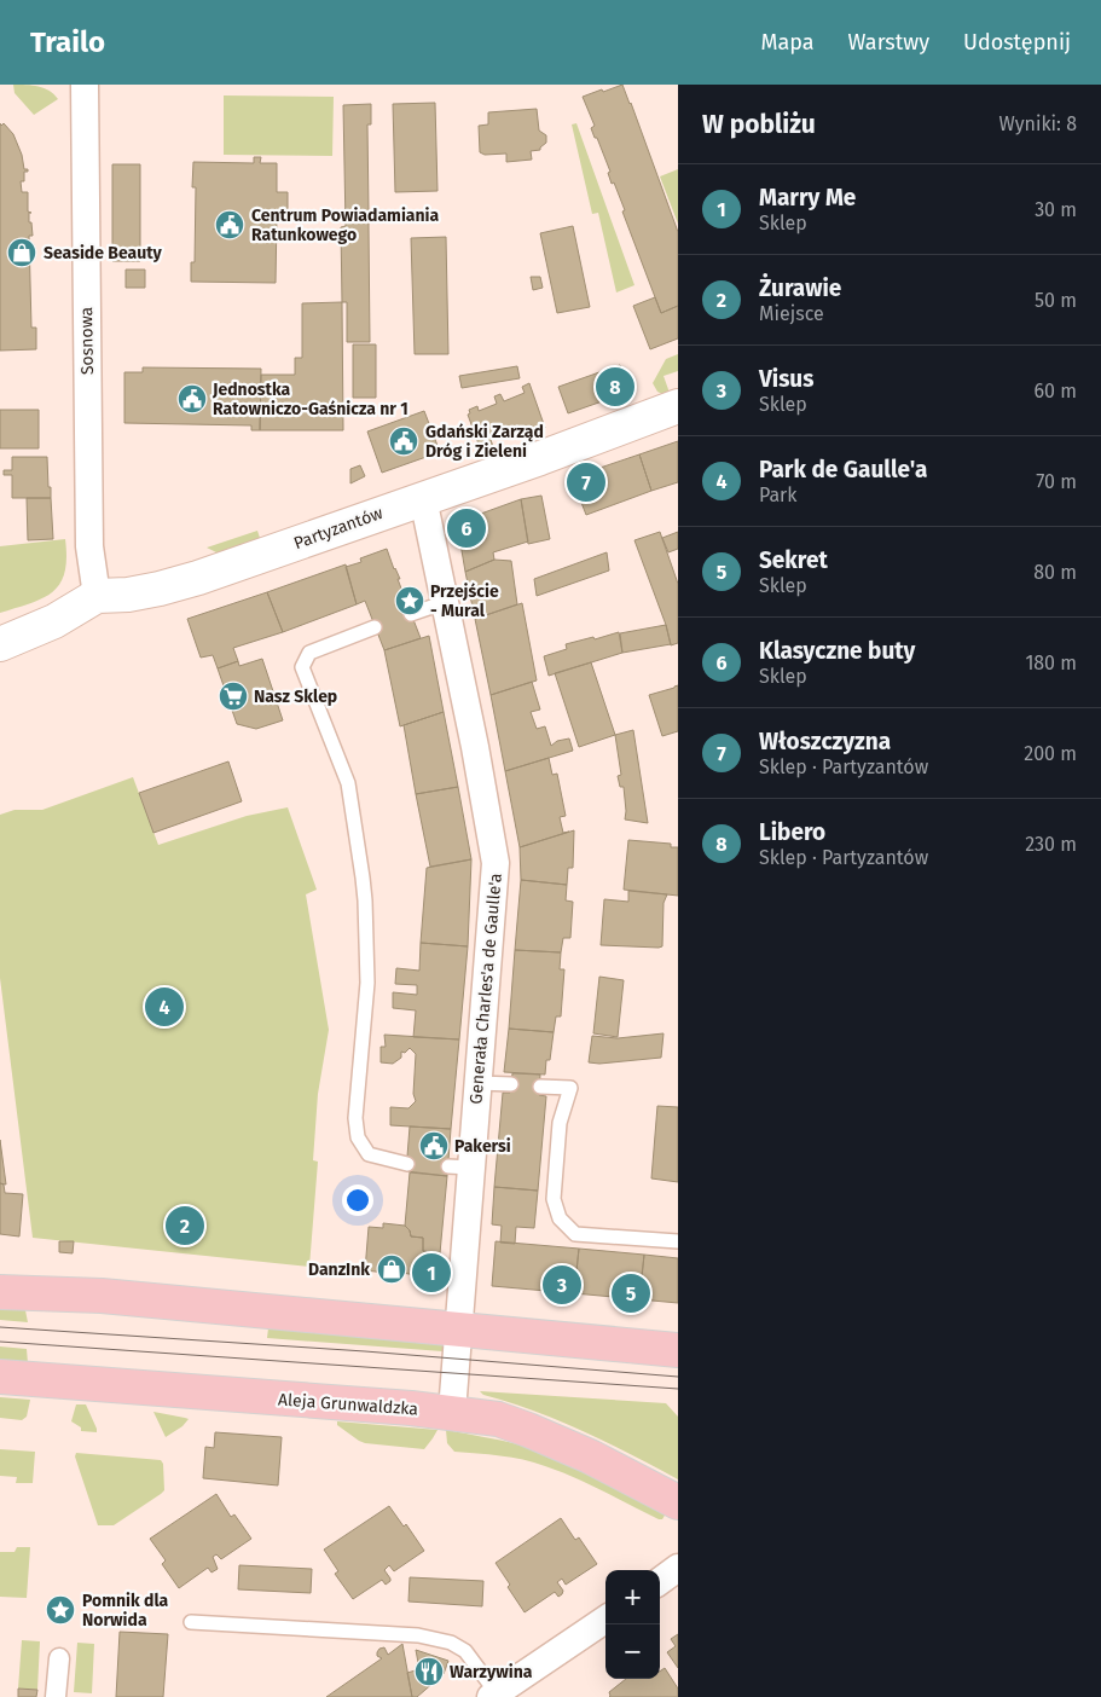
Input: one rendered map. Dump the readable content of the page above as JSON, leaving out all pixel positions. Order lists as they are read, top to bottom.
{
  "streets": {
    "main road": ["Aleja Grunwaldzka"],
    "street": ["Sosnowa", "Partyzantów", "Generała Charles'a de Gaulle'a"]
  },
  "crossings": [
    ["Sosnowa", "Partyzantów"],
    ["Partyzantów", "Generała Charles'a de Gaulle'a"],
    ["Generała Charles'a de Gaulle'a", "Aleja Grunwaldzka"]
  ],
  "places": {
    "public building": [
      "Centrum Powiadamiania Ratunkowego",
      "Jednostka Ratowniczo-Gaśnicza nr 1",
      "Gdański Zarząd Dróg i Zieleni",
      "Pakersi"
    ],
    "shop": ["Seaside Beauty", "DanzInk"],
    "place": ["Przejście - Mural", "Pomnik dla Norwida"],
    "supermarket": ["Nasz Sklep"],
    "restaurant": ["Warzywina"]
  },
  "page": {
    "header": "Trailo",
    "nav": ["Mapa", "Warstwy", "Udostępnij"],
    "heading": ["W pobliżu", "Wyniki: 8"],
    "list": [
      {
        "mark": "1",
        "name": "Marry Me",
        "note": "Sklep",
        "value": "30 m"
      },
      {
        "mark": "2",
        "name": "Żurawie",
        "note": "Miejsce",
        "value": "50 m"
      },
      {
        "mark": "3",
        "name": "Visus",
        "note": "Sklep",
        "value": "60 m"
      },
      {
        "mark": "4",
        "name": "Park de Gaulle'a",
        "note": "Park",
        "value": "70 m"
      },
      {
        "mark": "5",
        "name": "Sekret",
        "note": "Sklep",
        "value": "80 m"
      },
      {
        "mark": "6",
        "name": "Klasyczne buty",
        "note": "Sklep",
        "value": "180 m"
      },
      {
        "mark": "7",
        "name": "Włoszczyzna",
        "note": "Sklep · Partyzantów",
        "value": "200 m"
      },
      {
        "mark": "8",
        "name": "Libero",
        "note": "Sklep · Partyzantów",
        "value": "230 m"
      }
    ],
    "pins": [
      "8",
      "7",
      "6",
      "4",
      "2",
      "1",
      "3",
      "5"
    ],
    "map_buttons": ["+", "−"]
  }
}
